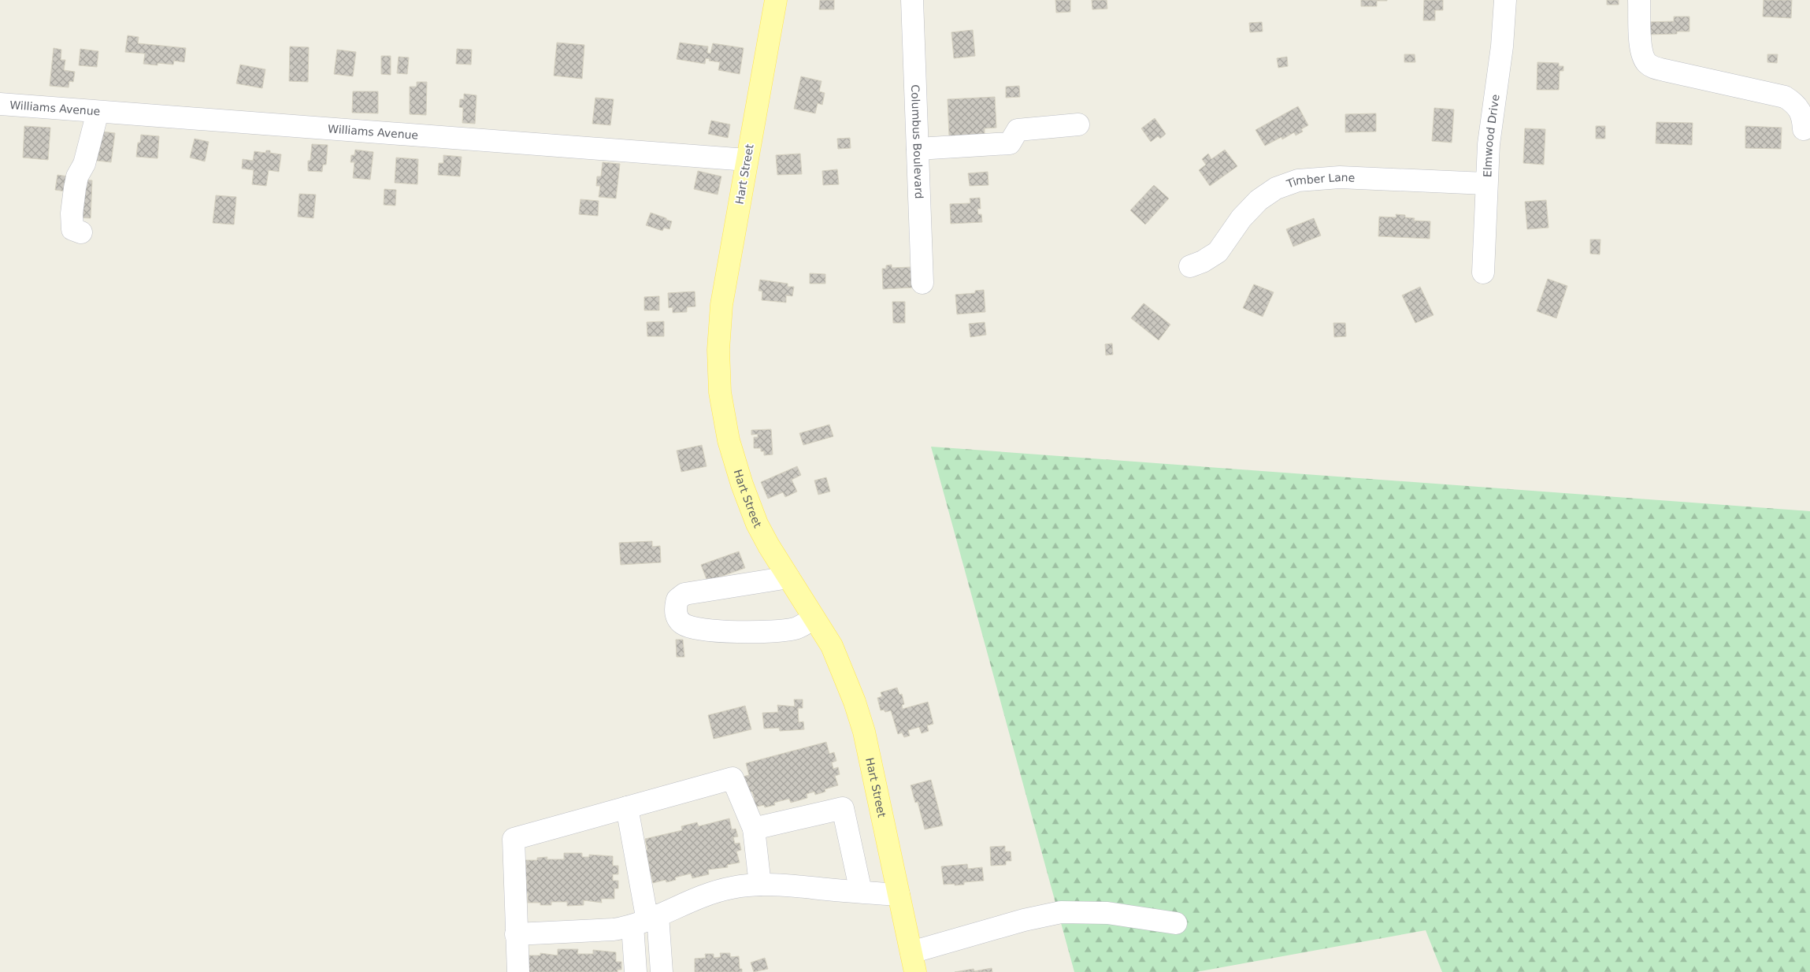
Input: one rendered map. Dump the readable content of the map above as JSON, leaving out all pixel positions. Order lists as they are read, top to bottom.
{
  "streets": {
    "main road": ["Hart Street"],
    "street": [
      "Williams Avenue",
      "Elmwood Drive",
      "Columbus Boulevard",
      "Timber Lane"
    ]
  },
  "crossings": [
    ["Williams Avenue", "Hart Street"],
    ["Elmwood Drive", "Timber Lane"]
  ]
}
